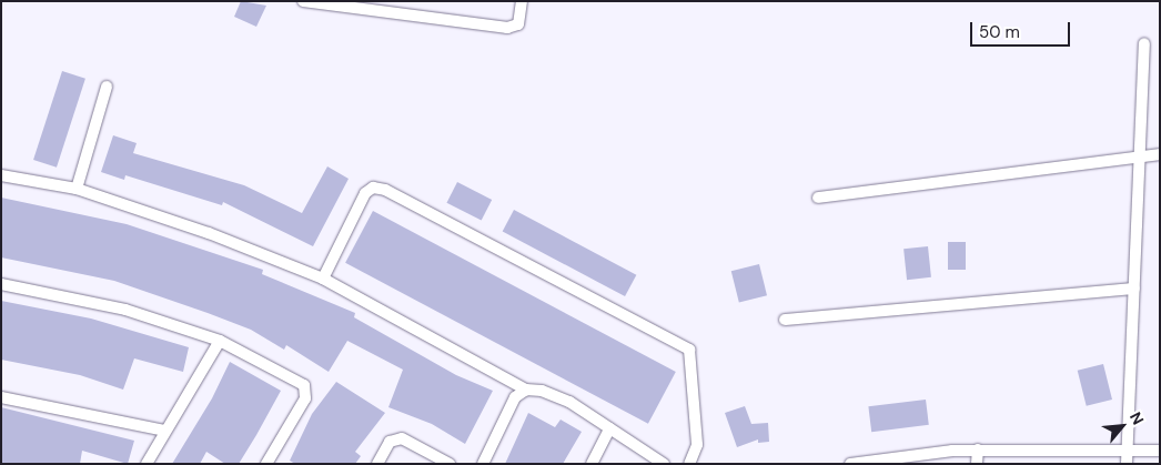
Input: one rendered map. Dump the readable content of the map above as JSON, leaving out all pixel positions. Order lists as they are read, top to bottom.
{
  "scale_bar": "50 m",
  "north": "top right"
}
